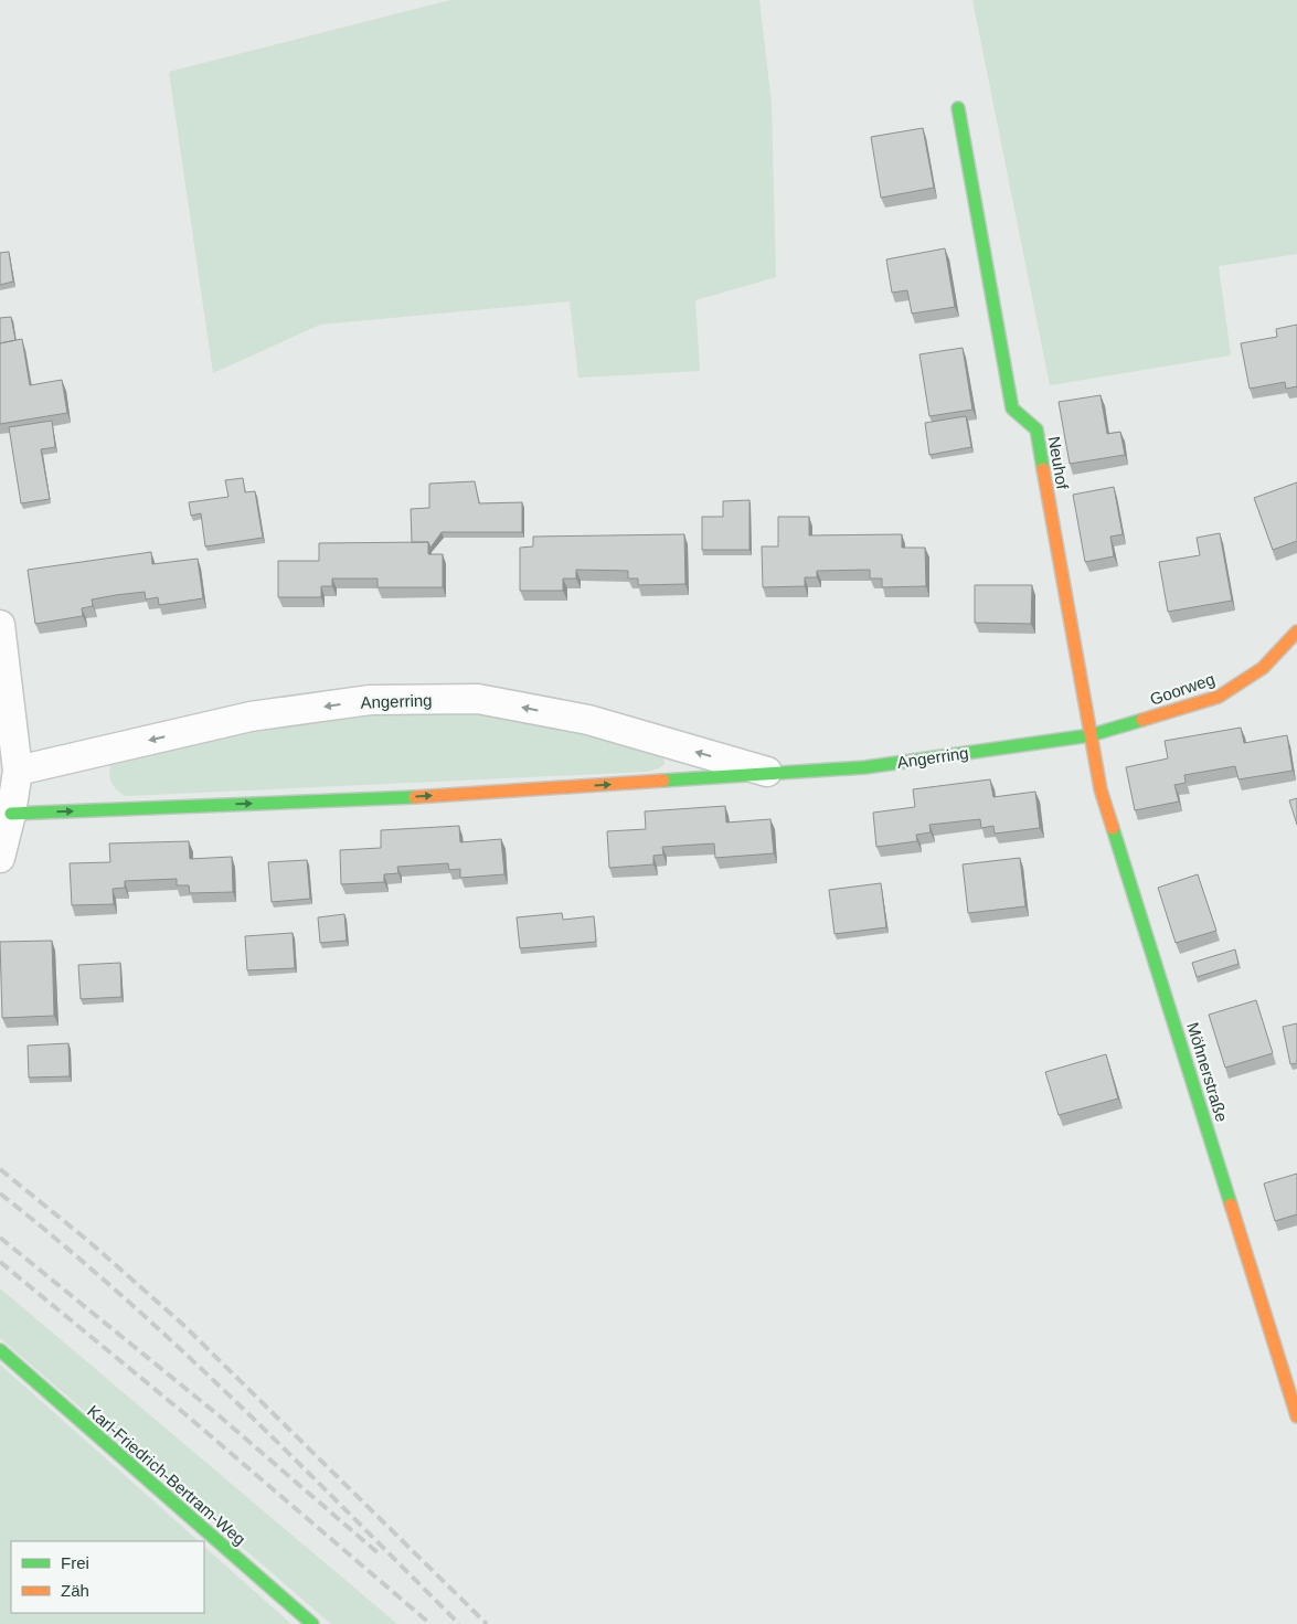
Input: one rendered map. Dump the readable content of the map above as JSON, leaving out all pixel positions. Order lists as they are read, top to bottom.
{
  "streets": {
    "street": [
      "Neuhof",
      "Goorweg",
      "Angerring",
      "Möhnerstraße",
      "Karl-Friedrich-Bertram-Weg"
    ]
  },
  "crossings": [
    ["Neuhof", "Goorweg"],
    ["Neuhof", "Angerring"],
    ["Neuhof", "Möhnerstraße"],
    ["Goorweg", "Angerring"],
    ["Goorweg", "Möhnerstraße"],
    ["Angerring", "Möhnerstraße"]
  ],
  "legend": ["Frei", "Zäh"]
}
